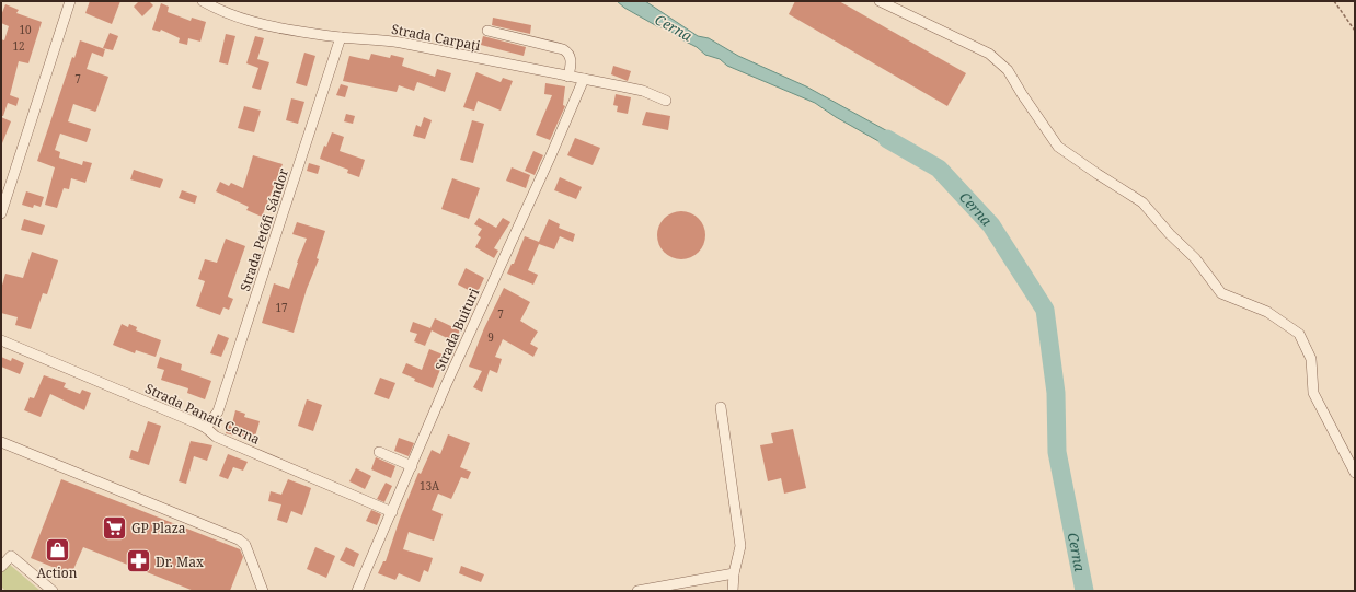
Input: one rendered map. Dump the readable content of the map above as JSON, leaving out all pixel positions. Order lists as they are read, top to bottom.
{
  "streets": {
    "street": [
      "Strada Carpați",
      "Strada Petőfi Sándor",
      "Strada Buituri",
      "Strada Panait Cerna"
    ]
  },
  "crossings": [
    ["Strada Carpați", "Strada Petőfi Sándor"],
    ["Strada Carpați", "Strada Buituri"],
    ["Strada Petőfi Sándor", "Strada Panait Cerna"],
    ["Strada Buituri", "Strada Panait Cerna"]
  ],
  "water": ["Cerna"],
  "places": {
    "supermarket": ["GP Plaza"],
    "shop": ["Action"],
    "pharmacy": ["Dr. Max"]
  },
  "house_numbers": [
    "10",
    "12",
    "7",
    "17",
    "7",
    "9",
    "13A"
  ]
}
